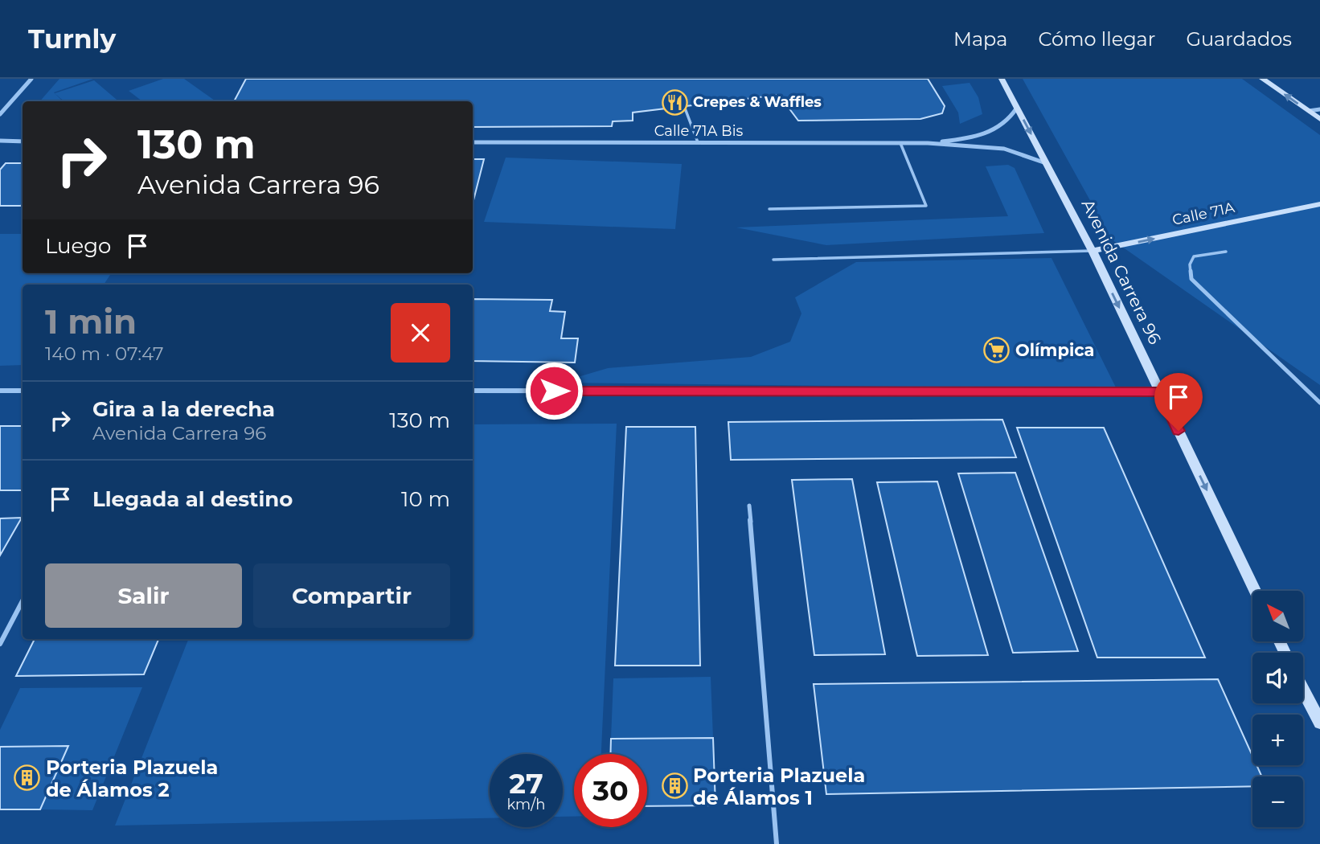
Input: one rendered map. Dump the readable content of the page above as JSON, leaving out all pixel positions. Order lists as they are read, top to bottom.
{
  "streets": {
    "main road": ["Calle 71A", "Avenida Carrera 96"],
    "street": ["Calle 71A Bis"]
  },
  "crossings": [
    ["Calle 71A Bis", "Avenida Carrera 96"],
    ["Calle 71A", "Avenida Carrera 96"]
  ],
  "one_way": ["Calle 71A", "Avenida Carrera 96"],
  "places": {
    "restaurant": ["Crepes & Waffles"],
    "supermarket": ["Olímpica"],
    "building": ["Porteria Plazuela de Álamos 2", "Porteria Plazuela de Álamos 1"]
  },
  "north": "top left",
  "page": {
    "header": "Turnly",
    "nav": ["Mapa", "Cómo llegar", "Guardados"],
    "turn": ["130 m", "Avenida Carrera 96"],
    "then": "Luego",
    "heading": ["1 min", "140 m · 07:47"],
    "list": [
      {
        "name": "Gira a la derecha",
        "note": "Avenida Carrera 96",
        "value": "130 m"
      },
      {
        "name": "Llegada al destino",
        "value": "10 m"
      }
    ],
    "buttons": ["Salir", "Compartir"],
    "map_buttons": ["+", "−"],
    "speed": "27 km/h",
    "limit": "30"
  }
}
